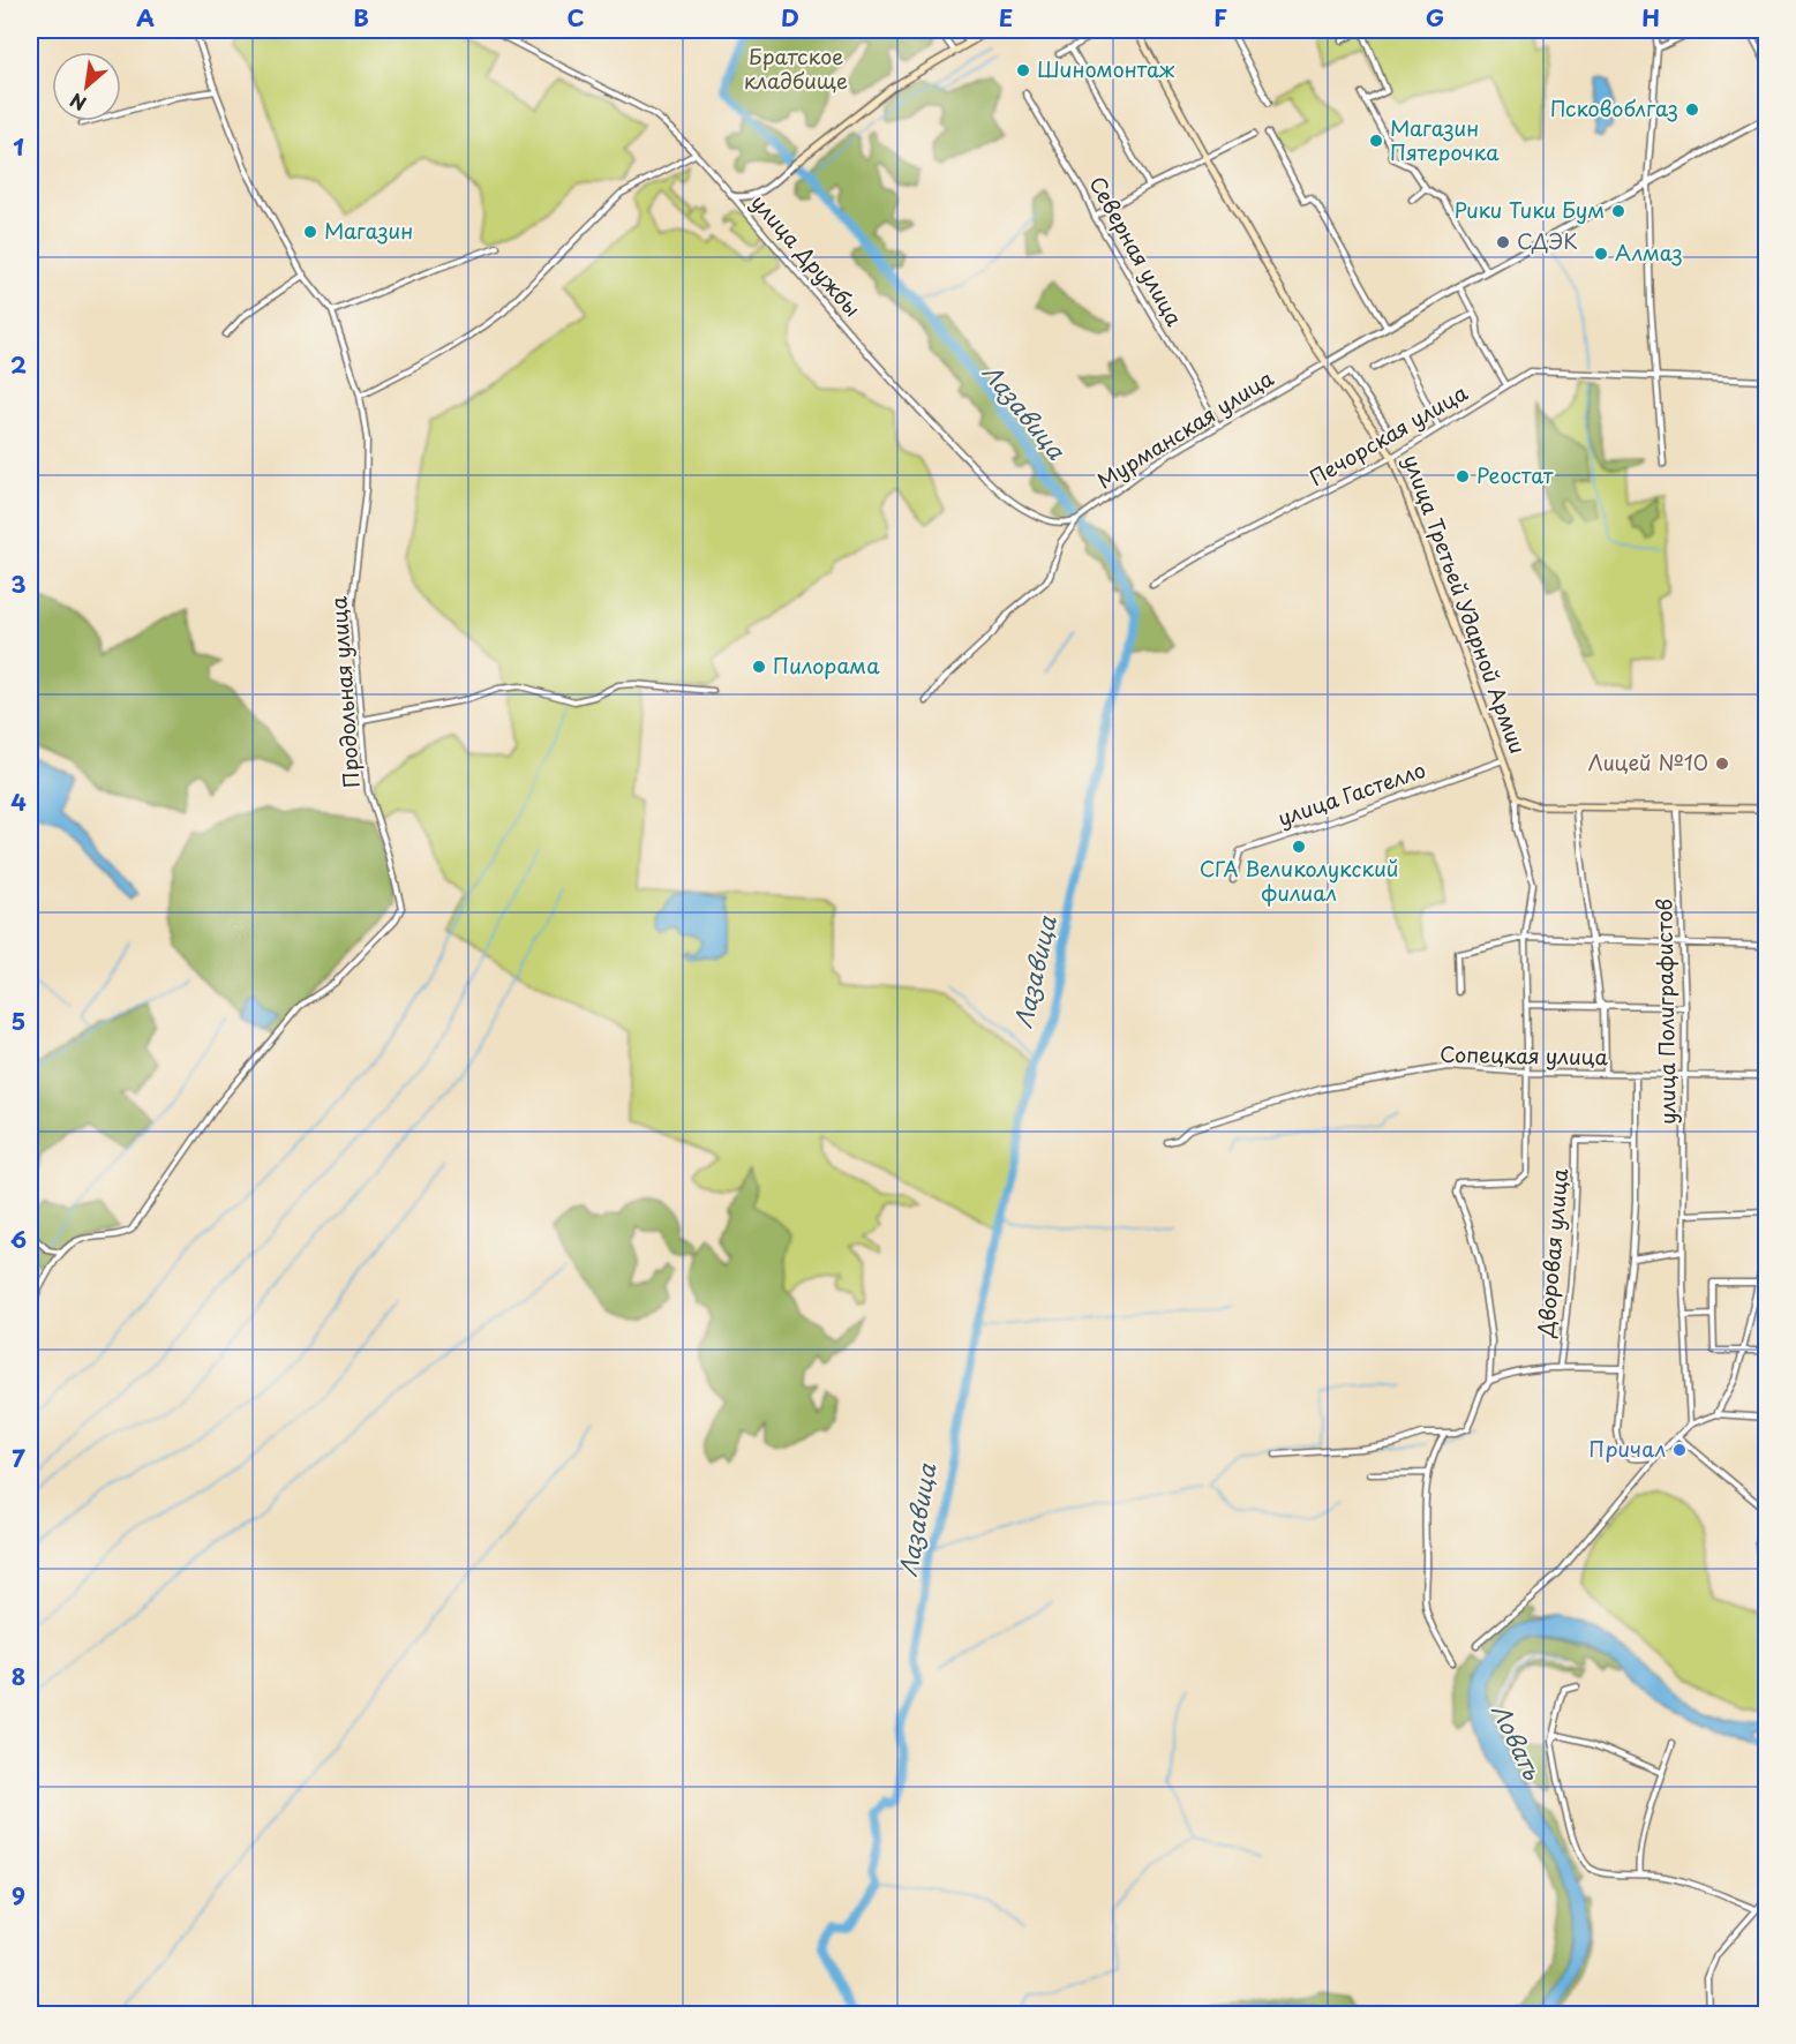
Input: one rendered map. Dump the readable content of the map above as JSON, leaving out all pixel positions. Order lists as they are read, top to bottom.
{
  "streets": {
    "main road": ["улица Третьей Ударной Армии"],
    "street": [
      "Северная улица",
      "улица Дружбы",
      "Мурманская улица",
      "Печорская улица",
      "Продольная улица",
      "улица Гастелло",
      "улица Полиграфистов",
      "Сопецкая улица",
      "Дворовая улица"
    ]
  },
  "crossings": [
    ["Северная улица", "Мурманская улица"],
    ["улица Дружбы", "Мурманская улица"],
    ["Мурманская улица", "улица Третьей Ударной Армии"],
    ["Печорская улица", "улица Третьей Ударной Армии"],
    ["улица Третьей Ударной Армии", "улица Гастелло"],
    ["улица Третьей Ударной Армии", "Сопецкая улица"],
    ["улица Полиграфистов", "Сопецкая улица"]
  ],
  "water": ["Лазавица", "Ловать"],
  "parks": ["Братское кладбище"],
  "places": [
    "Шиномонтаж",
    "Псковоблгаз",
    "Магазин Пятерочка",
    "Рики Тики Бум",
    "Магазин",
    "СДЭК",
    "Алмаз",
    "Реостат",
    "Пилорама",
    "Лицей №10",
    "СГА Великолукский филиал",
    "Причал"
  ],
  "north": "bottom left",
  "grid": {
    "columns": [
      "A",
      "B",
      "C",
      "D",
      "E",
      "F",
      "G",
      "H"
    ],
    "rows": [
      "1",
      "2",
      "3",
      "4",
      "5",
      "6",
      "7",
      "8",
      "9"
    ]
  }
}
